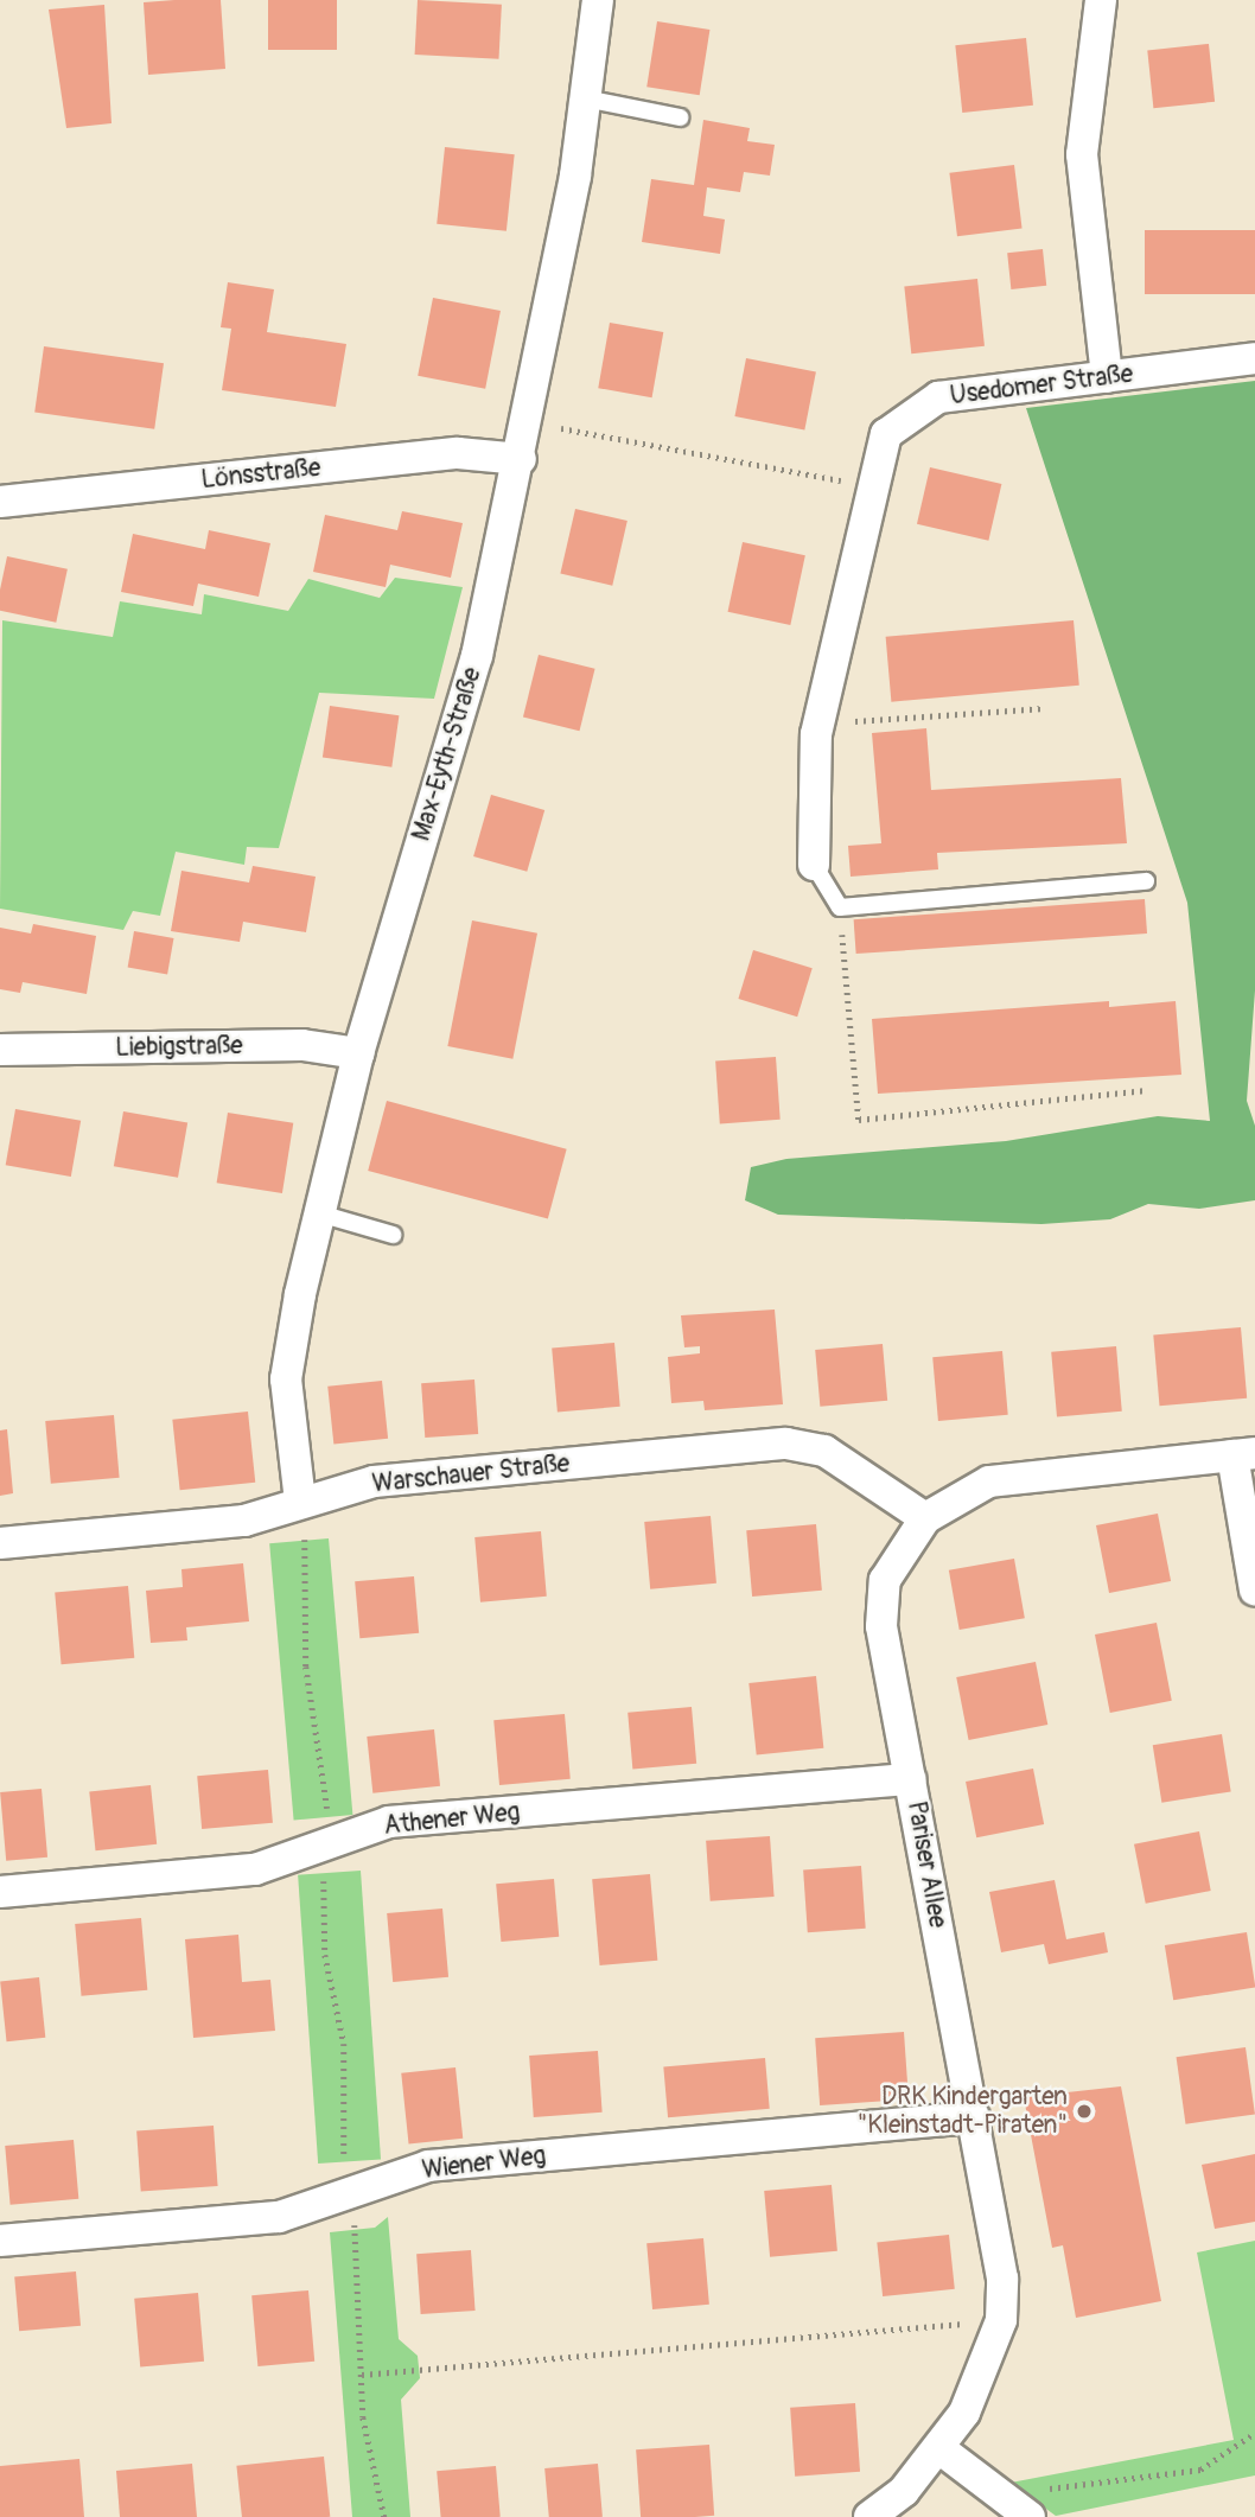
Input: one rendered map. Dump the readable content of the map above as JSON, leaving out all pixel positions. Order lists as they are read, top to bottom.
{
  "streets": {
    "street": [
      "Usedomer Straße",
      "Lönsstraße",
      "Max-Eyth-Straße",
      "Liebigstraße",
      "Warschauer Straße",
      "Athener Weg",
      "Pariser Allee",
      "Wiener Weg"
    ]
  },
  "crossings": [
    ["Lönsstraße", "Max-Eyth-Straße"],
    ["Max-Eyth-Straße", "Liebigstraße"],
    ["Max-Eyth-Straße", "Warschauer Straße"],
    ["Warschauer Straße", "Pariser Allee"],
    ["Athener Weg", "Pariser Allee"],
    ["Pariser Allee", "Wiener Weg"]
  ],
  "places": ["DRK Kindergarten \"Kleinstadt-Piraten\""]
}
